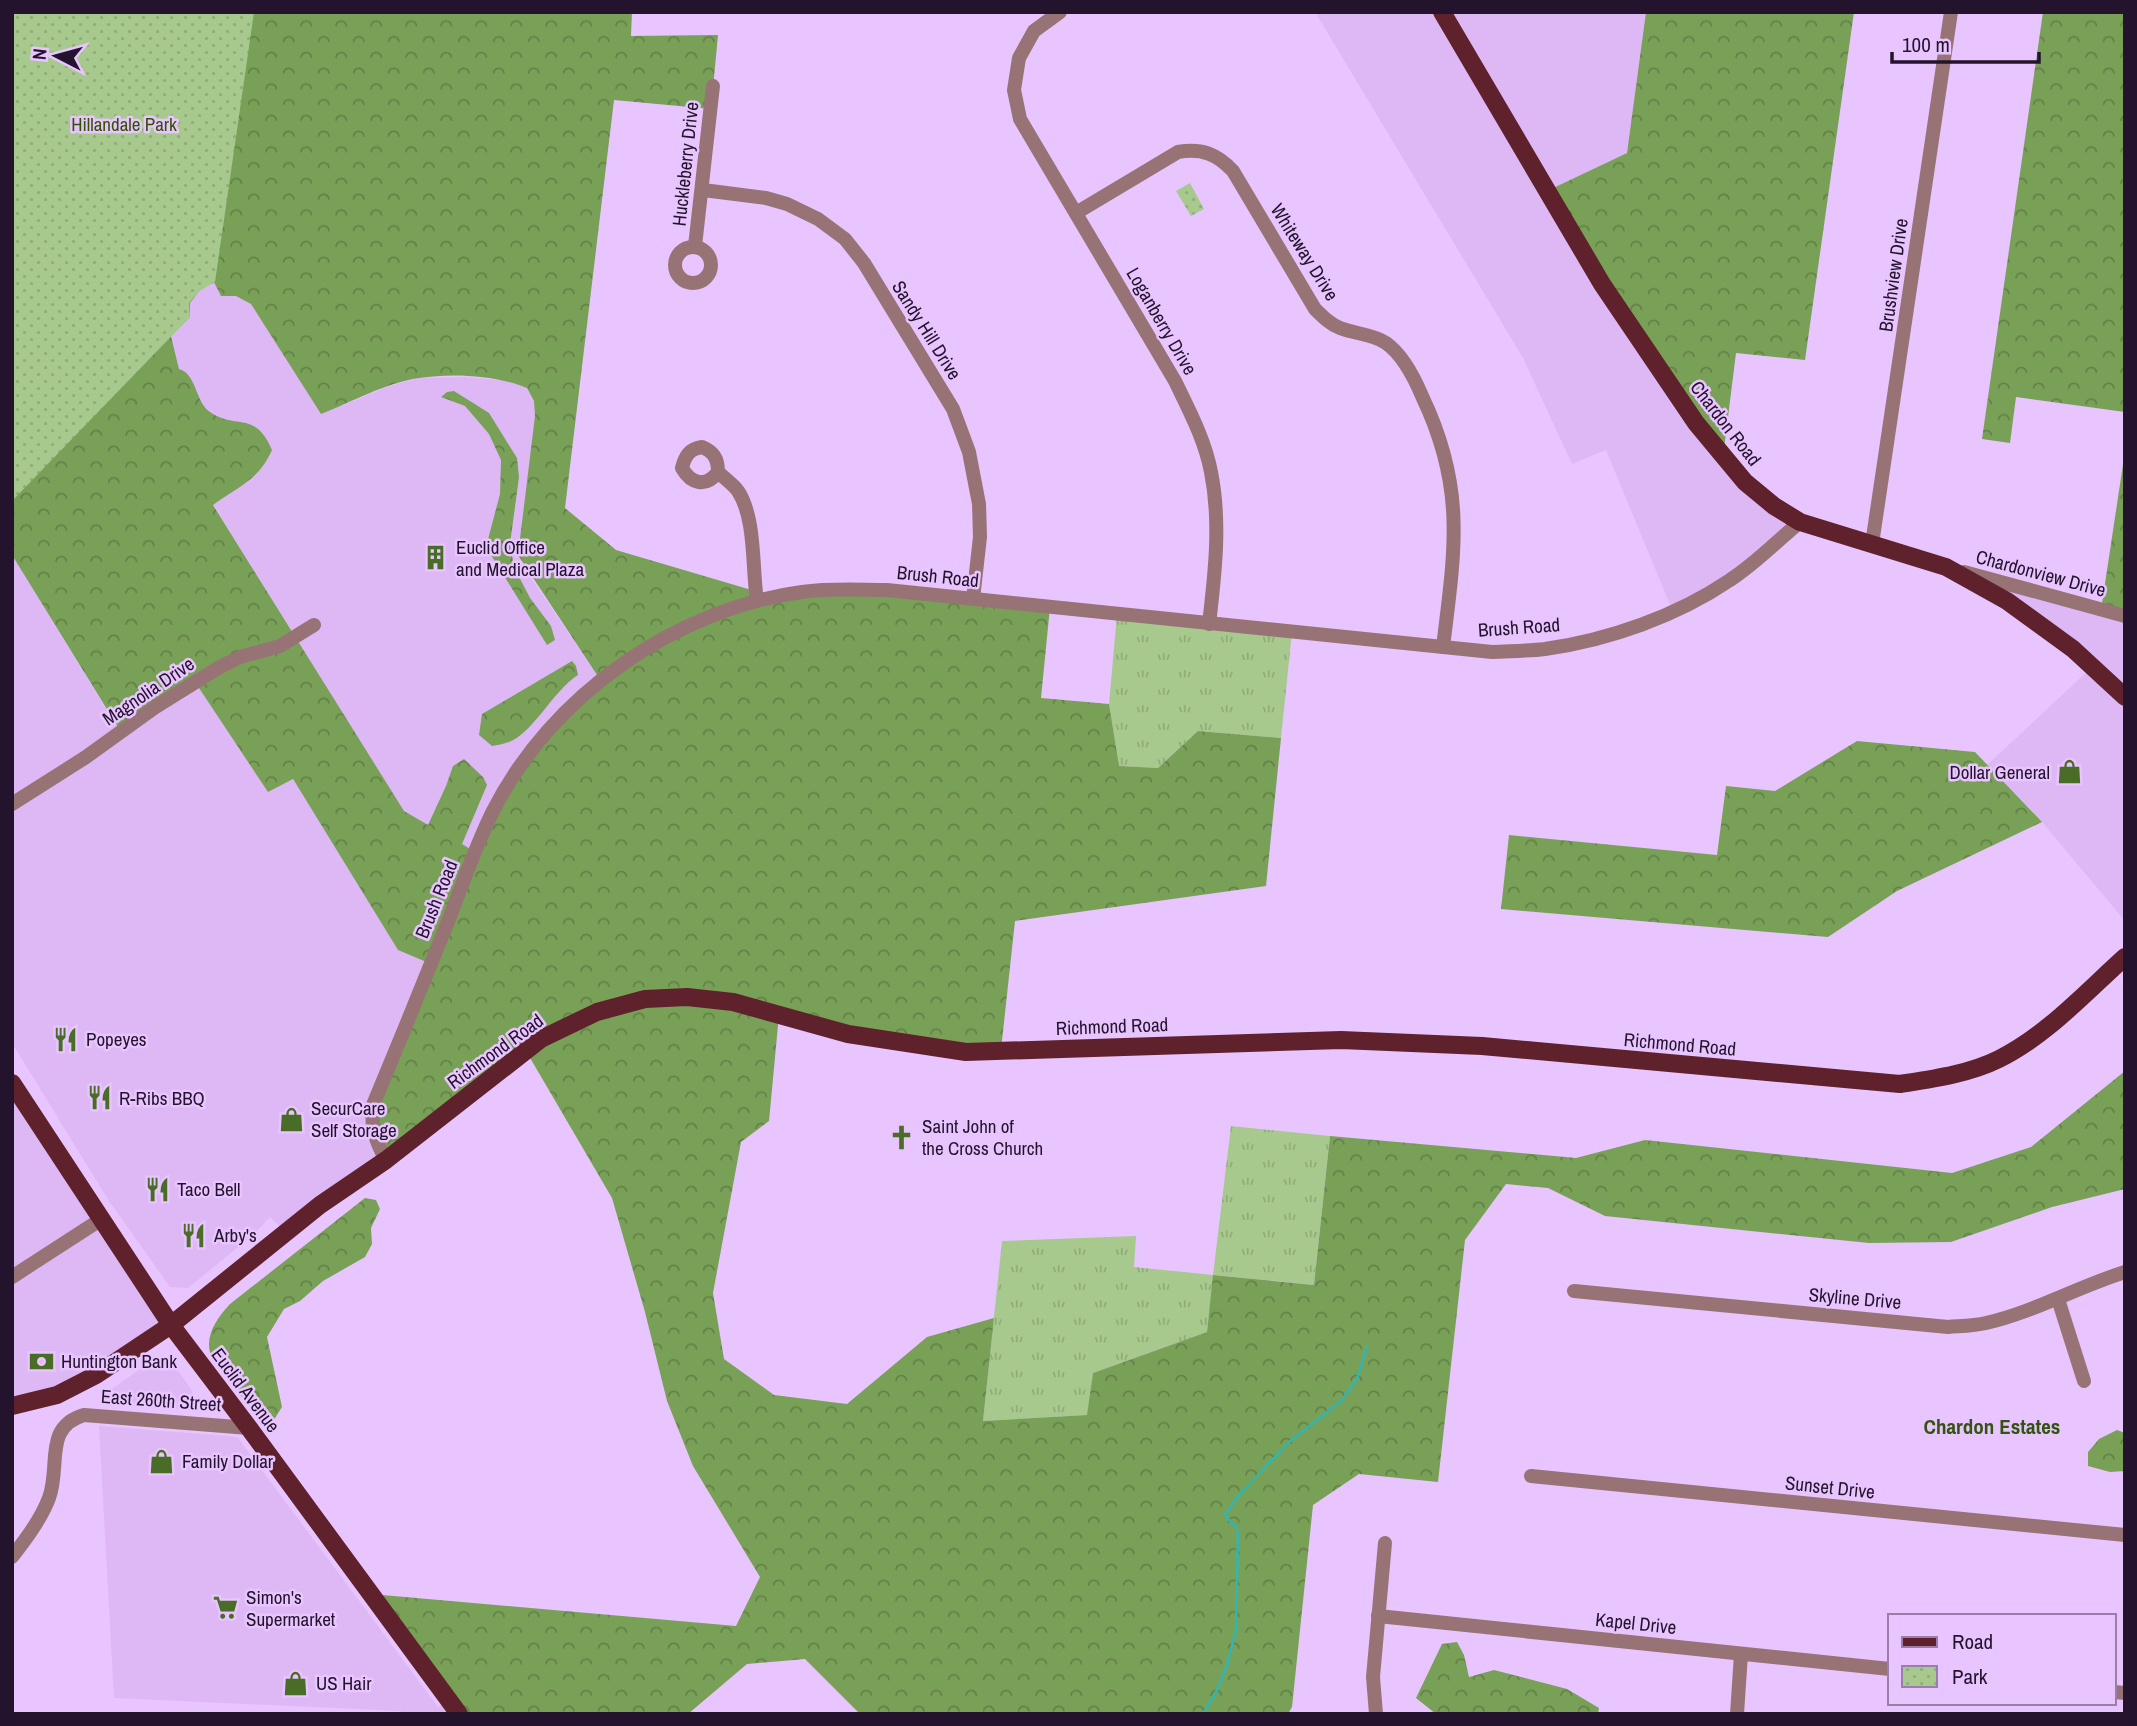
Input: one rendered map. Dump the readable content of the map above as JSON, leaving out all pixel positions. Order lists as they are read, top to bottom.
{
  "streets": {
    "main road": [
      "Chardon Road",
      "Richmond Road",
      "Euclid Avenue",
      "East 260th Street"
    ],
    "street": [
      "Huckleberry Drive",
      "Whiteway Drive",
      "Brushview Drive",
      "Loganberry Drive",
      "Sandy Hill Drive",
      "Chardonview Drive",
      "Brush Road",
      "Magnolia Drive",
      "Skyline Drive",
      "Sunset Drive",
      "Kapel Drive"
    ]
  },
  "crossings": [
    ["Huckleberry Drive", "Sandy Hill Drive"],
    ["Whiteway Drive", "Loganberry Drive"],
    ["Whiteway Drive", "Brush Road"],
    ["Brushview Drive", "Chardon Road"],
    ["Loganberry Drive", "Brush Road"],
    ["Sandy Hill Drive", "Brush Road"],
    ["Chardon Road", "Chardonview Drive"],
    ["Chardon Road", "Brush Road"],
    ["Brush Road", "Richmond Road"],
    ["Richmond Road", "Euclid Avenue"],
    ["Richmond Road", "East 260th Street"],
    ["Euclid Avenue", "East 260th Street"]
  ],
  "districts": ["Chardon Estates"],
  "parks": ["Hillandale Park"],
  "places": {
    "building": ["Euclid Office and Medical Plaza"],
    "shop": [
      "Dollar General",
      "SecurCare Self Storage",
      "Family Dollar",
      "US Hair"
    ],
    "restaurant": [
      "Popeyes",
      "R-Ribs BBQ",
      "Taco Bell",
      "Arby's"
    ],
    "church": ["Saint John of the Cross Church"],
    "bank": ["Huntington Bank"],
    "supermarket": ["Simon's Supermarket"]
  },
  "legend": ["Road", "Park"],
  "scale_bar": "100 m",
  "north": "left"
}
